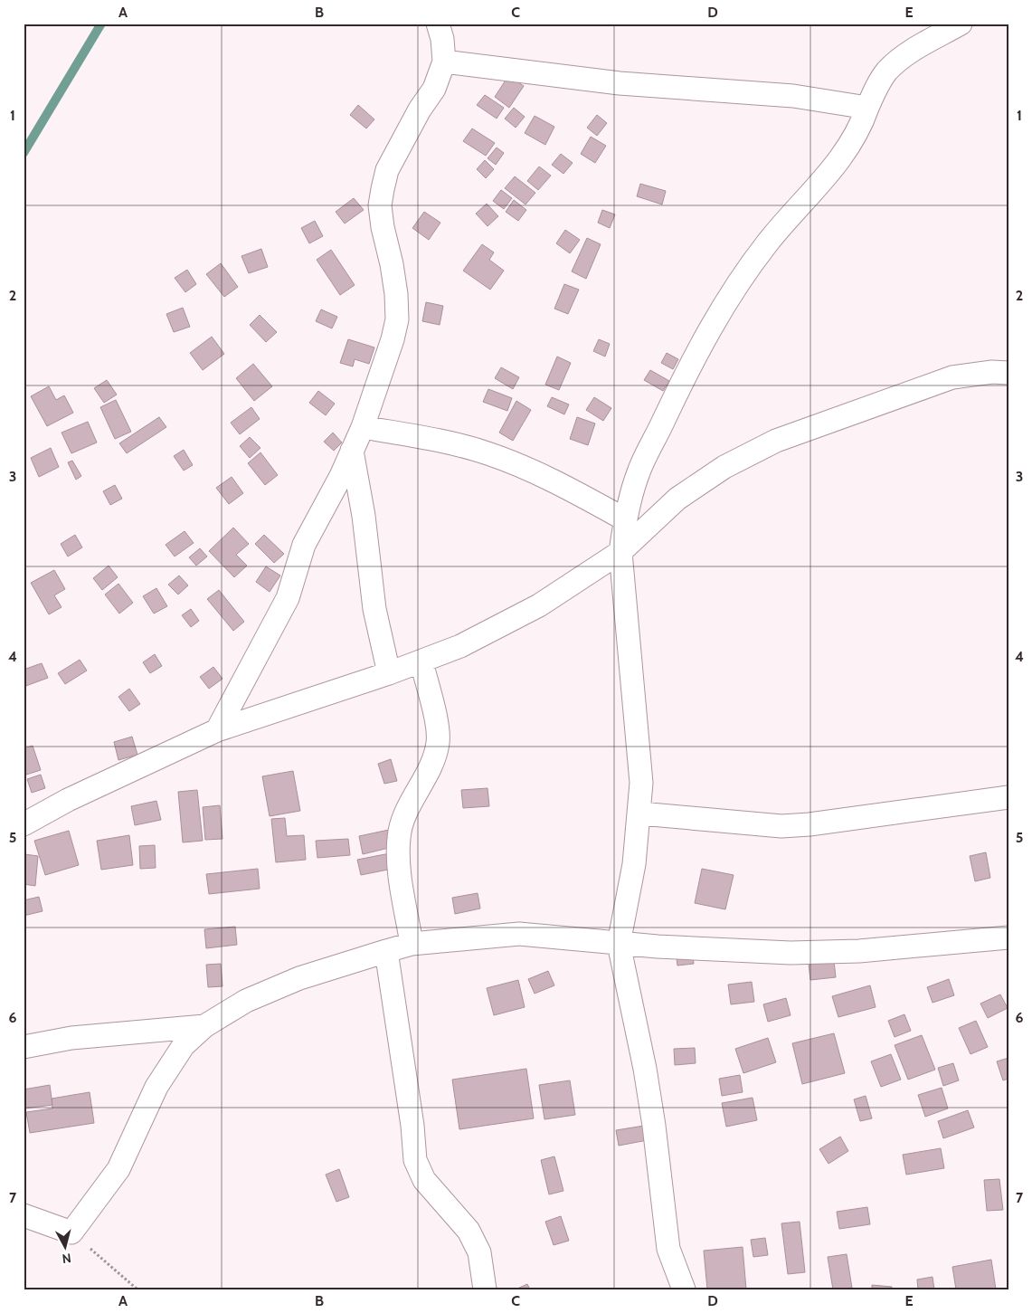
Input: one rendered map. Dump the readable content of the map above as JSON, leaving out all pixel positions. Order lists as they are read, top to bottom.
{
  "north": "bottom",
  "grid": {
    "columns": [
      "A",
      "B",
      "C",
      "D",
      "E"
    ],
    "rows": [
      "1",
      "2",
      "3",
      "4",
      "5",
      "6",
      "7"
    ]
  }
}
